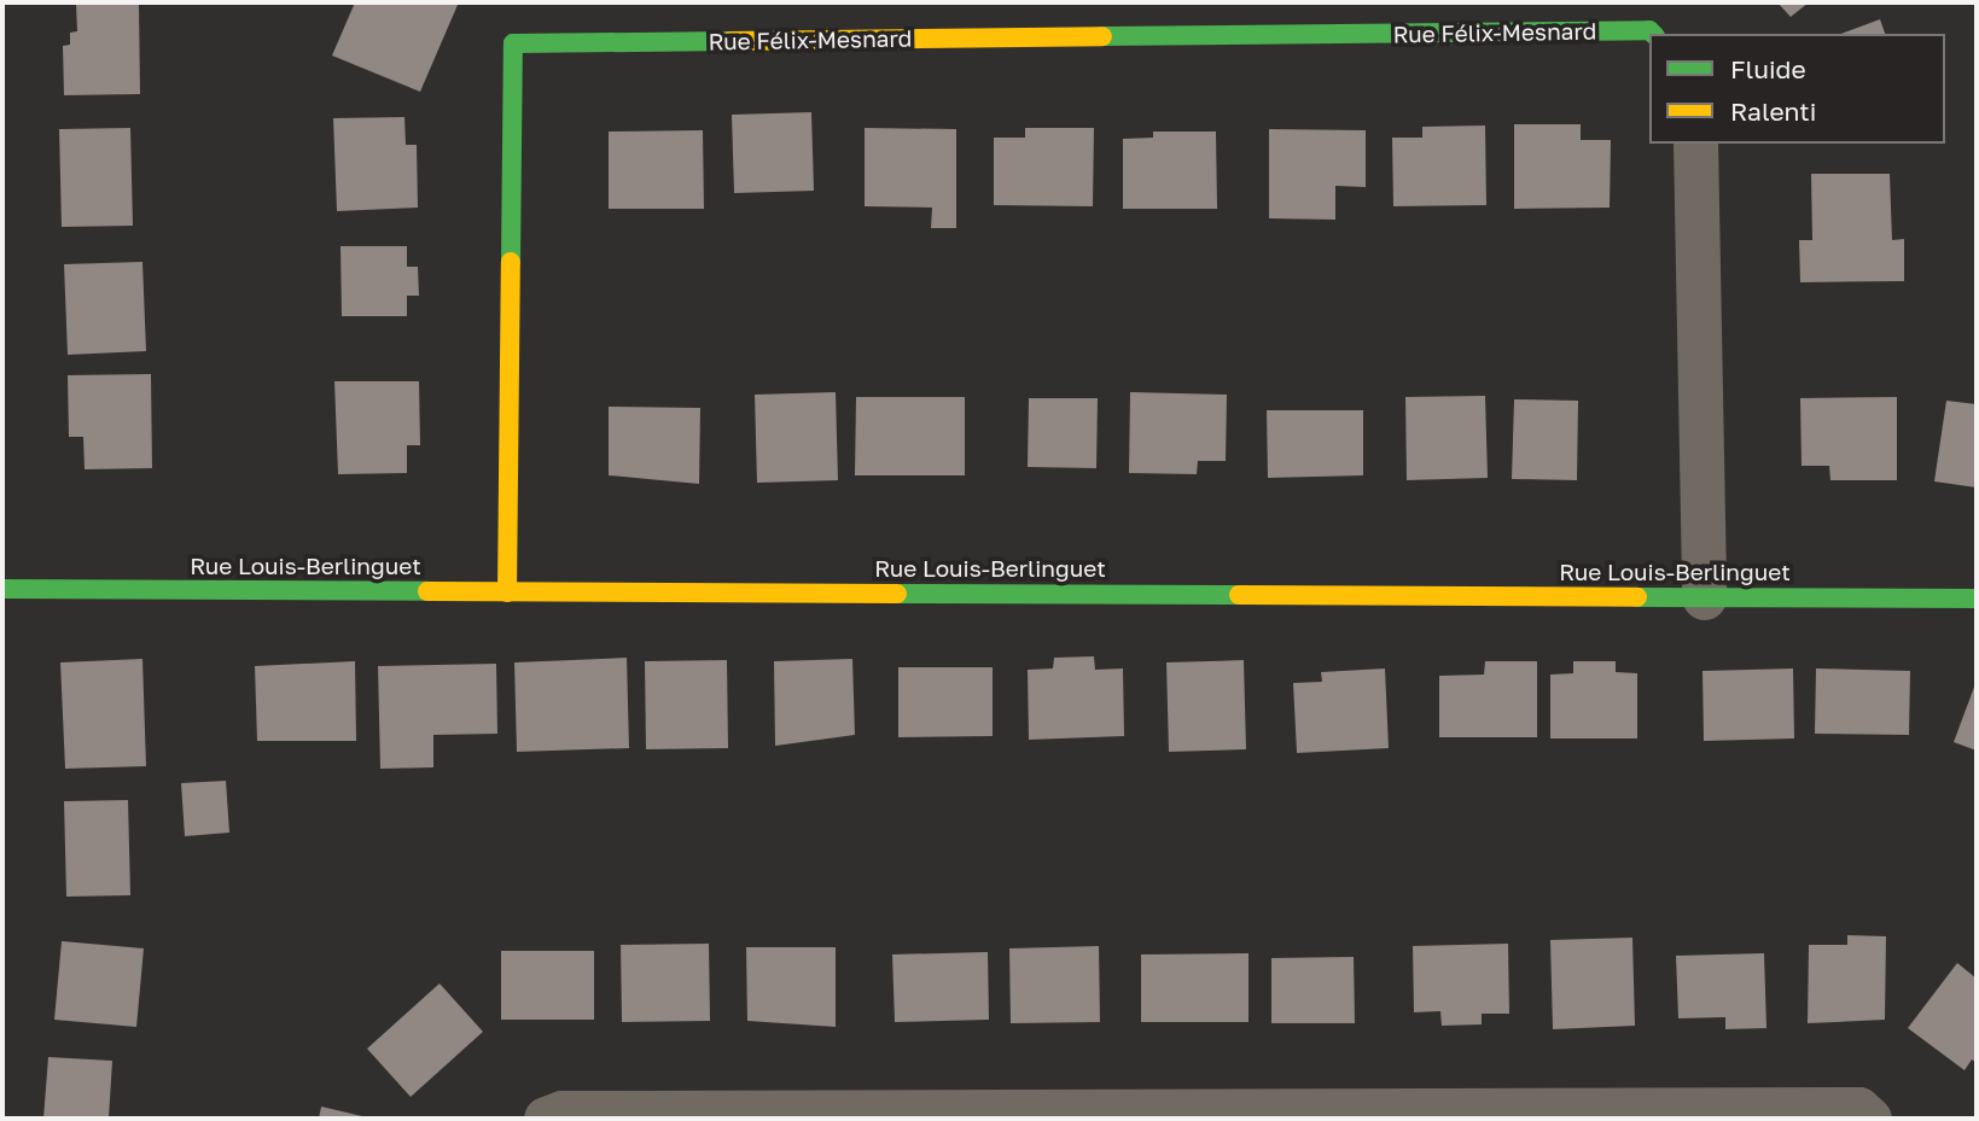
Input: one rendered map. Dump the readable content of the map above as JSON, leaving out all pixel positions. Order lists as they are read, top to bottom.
{
  "streets": {
    "street": ["Rue Félix-Mesnard", "Rue Louis-Berlinguet"]
  },
  "crossings": [
    ["Rue Félix-Mesnard", "Rue Louis-Berlinguet"]
  ],
  "legend": ["Fluide", "Ralenti"]
}
